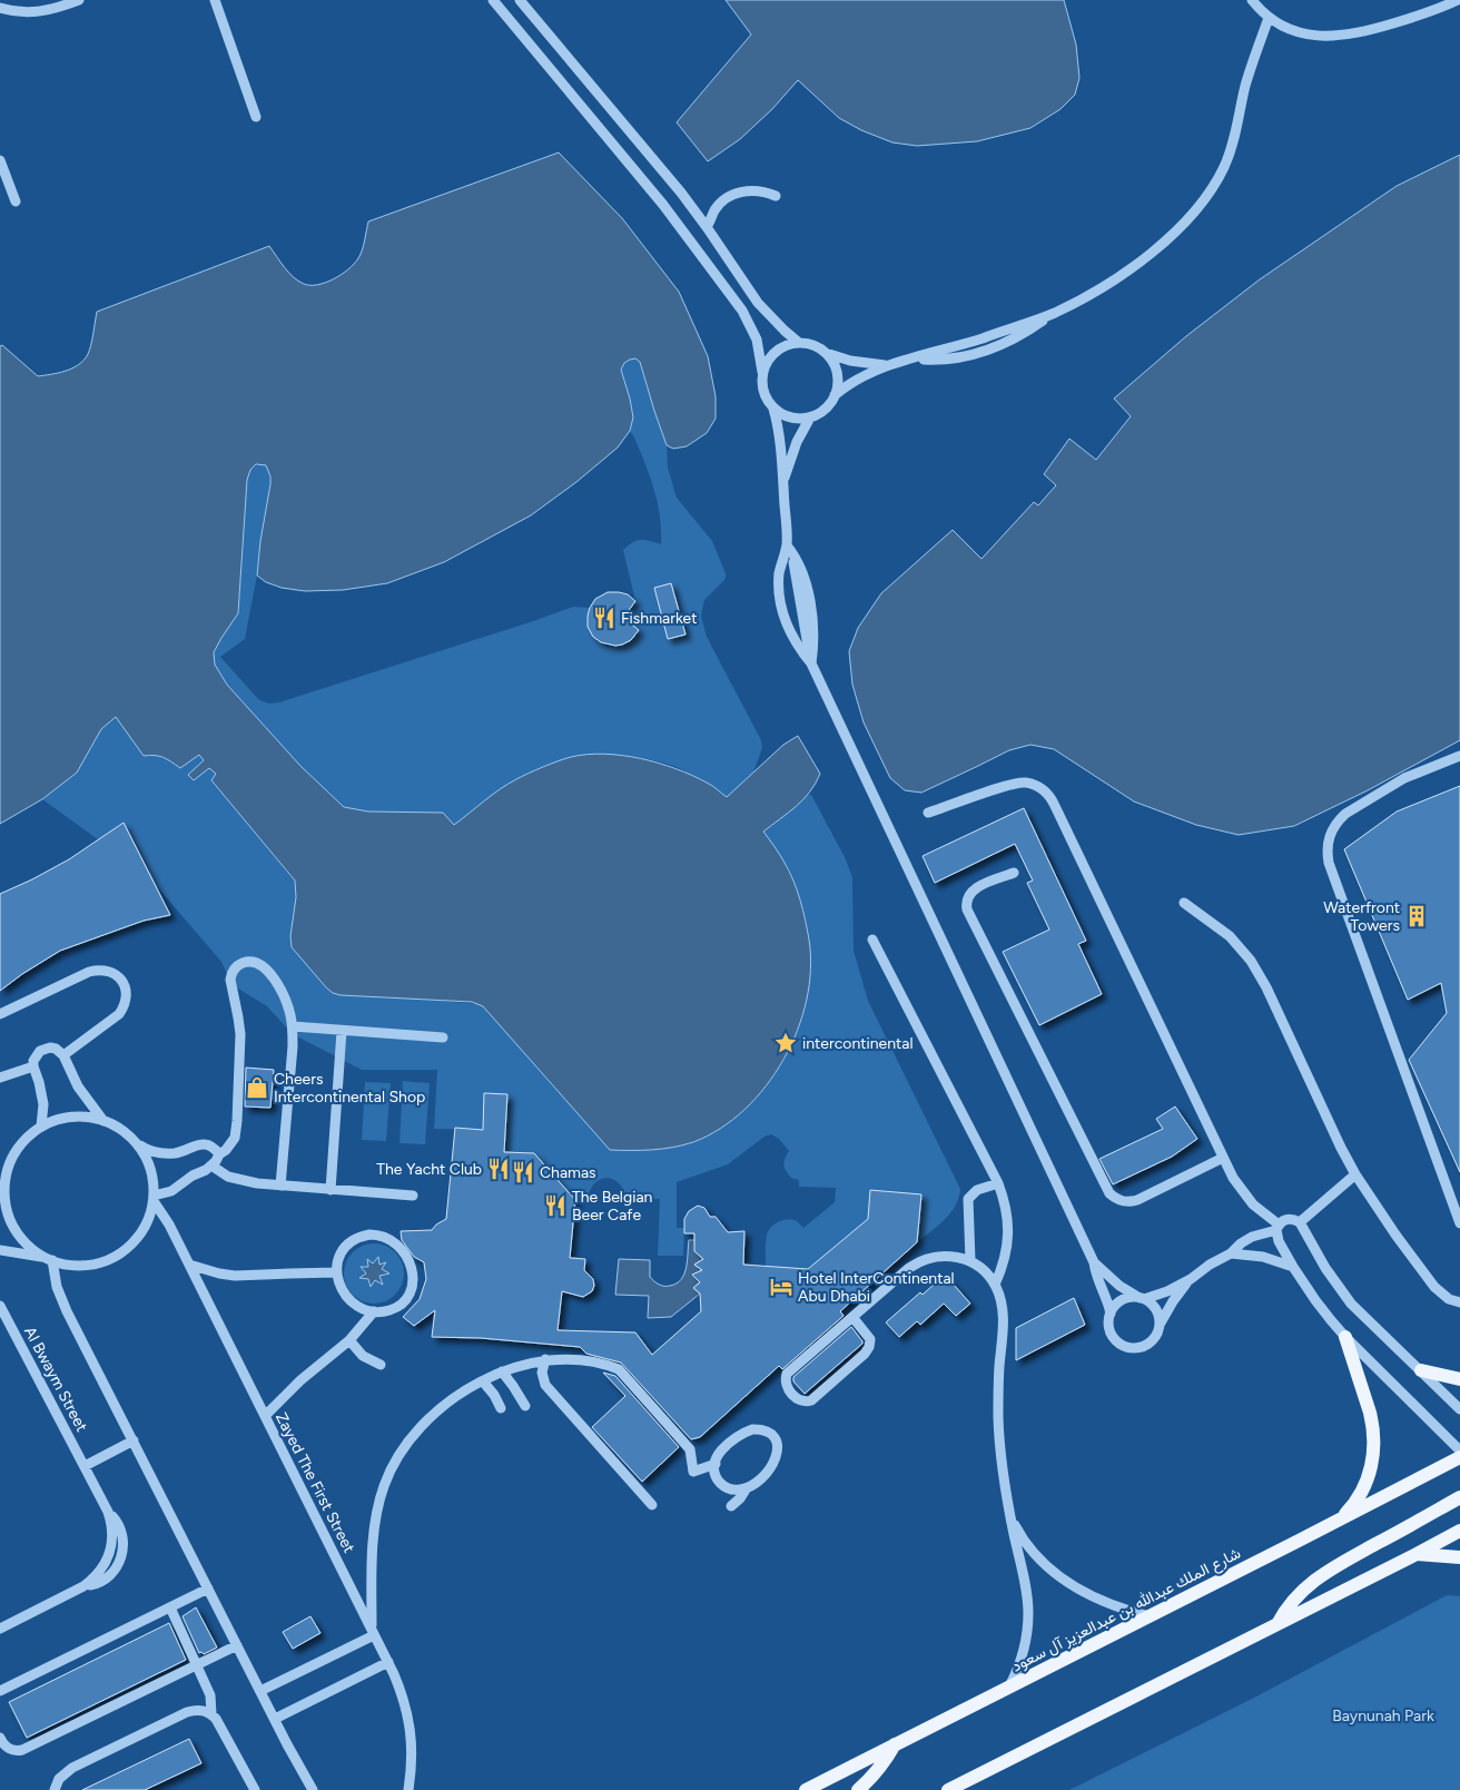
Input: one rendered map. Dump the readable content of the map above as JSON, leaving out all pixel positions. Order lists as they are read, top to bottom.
{
  "streets": {
    "main road": ["شارع الملك عبدالله بن عبدالعزيز آل سعود"],
    "street": ["Al Bwaym Street", "Zayed The First Street"]
  },
  "parks": ["Baynunah Park"],
  "places": {
    "restaurant": [
      "Fishmarket",
      "The Yacht Club",
      "Chamas",
      "The Belgian Beer Cafe"
    ],
    "building": ["Waterfront Towers"],
    "place": ["intercontinental"],
    "shop": ["Cheers Intercontinental Shop"],
    "hotel": ["Hotel InterContinental Abu Dhabi"]
  }
}
